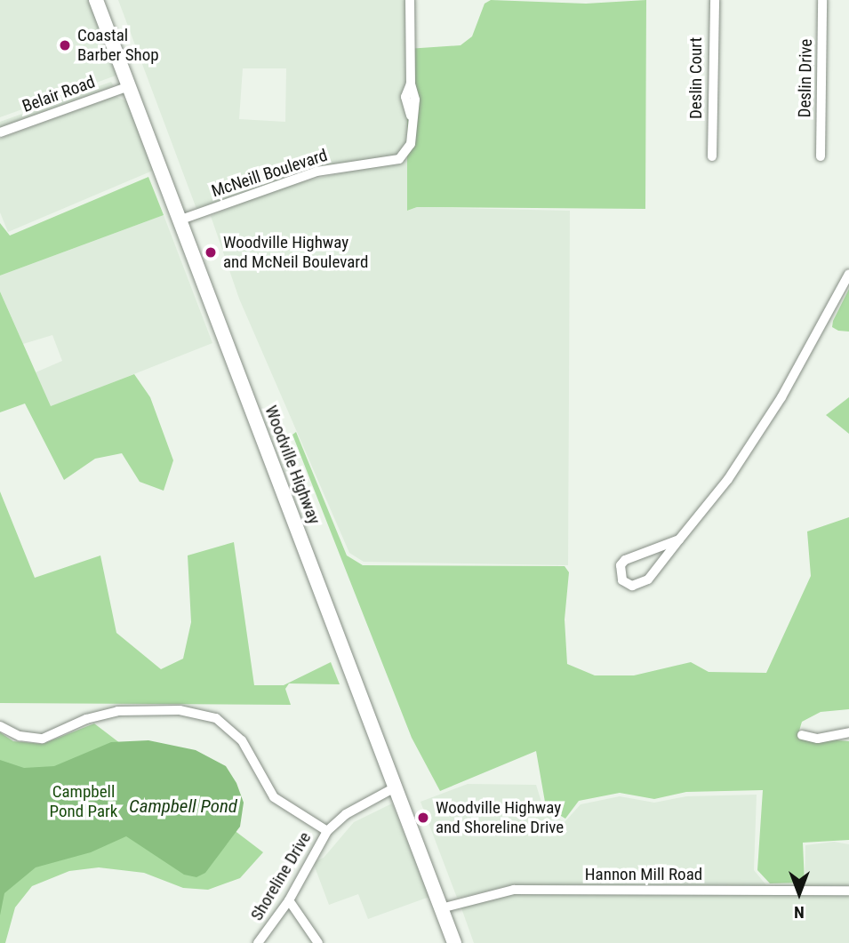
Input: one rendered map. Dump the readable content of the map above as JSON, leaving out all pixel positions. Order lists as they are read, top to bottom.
{
  "streets": {
    "main road": ["Woodville Highway"],
    "street": [
      "Deslin Court",
      "Deslin Drive",
      "Belair Road",
      "McNeill Boulevard",
      "Hannon Mill Road",
      "Shoreline Drive"
    ]
  },
  "crossings": [
    ["Belair Road", "Woodville Highway"],
    ["McNeill Boulevard", "Woodville Highway"],
    ["Woodville Highway", "Hannon Mill Road"],
    ["Woodville Highway", "Shoreline Drive"]
  ],
  "water": ["Campbell Pond"],
  "parks": ["Campbell Pond Park"],
  "places": ["Coastal Barber Shop", "Woodville Highway and McNeil Boulevard", "Woodville Highway and Shoreline Drive"],
  "north": "bottom"
}
